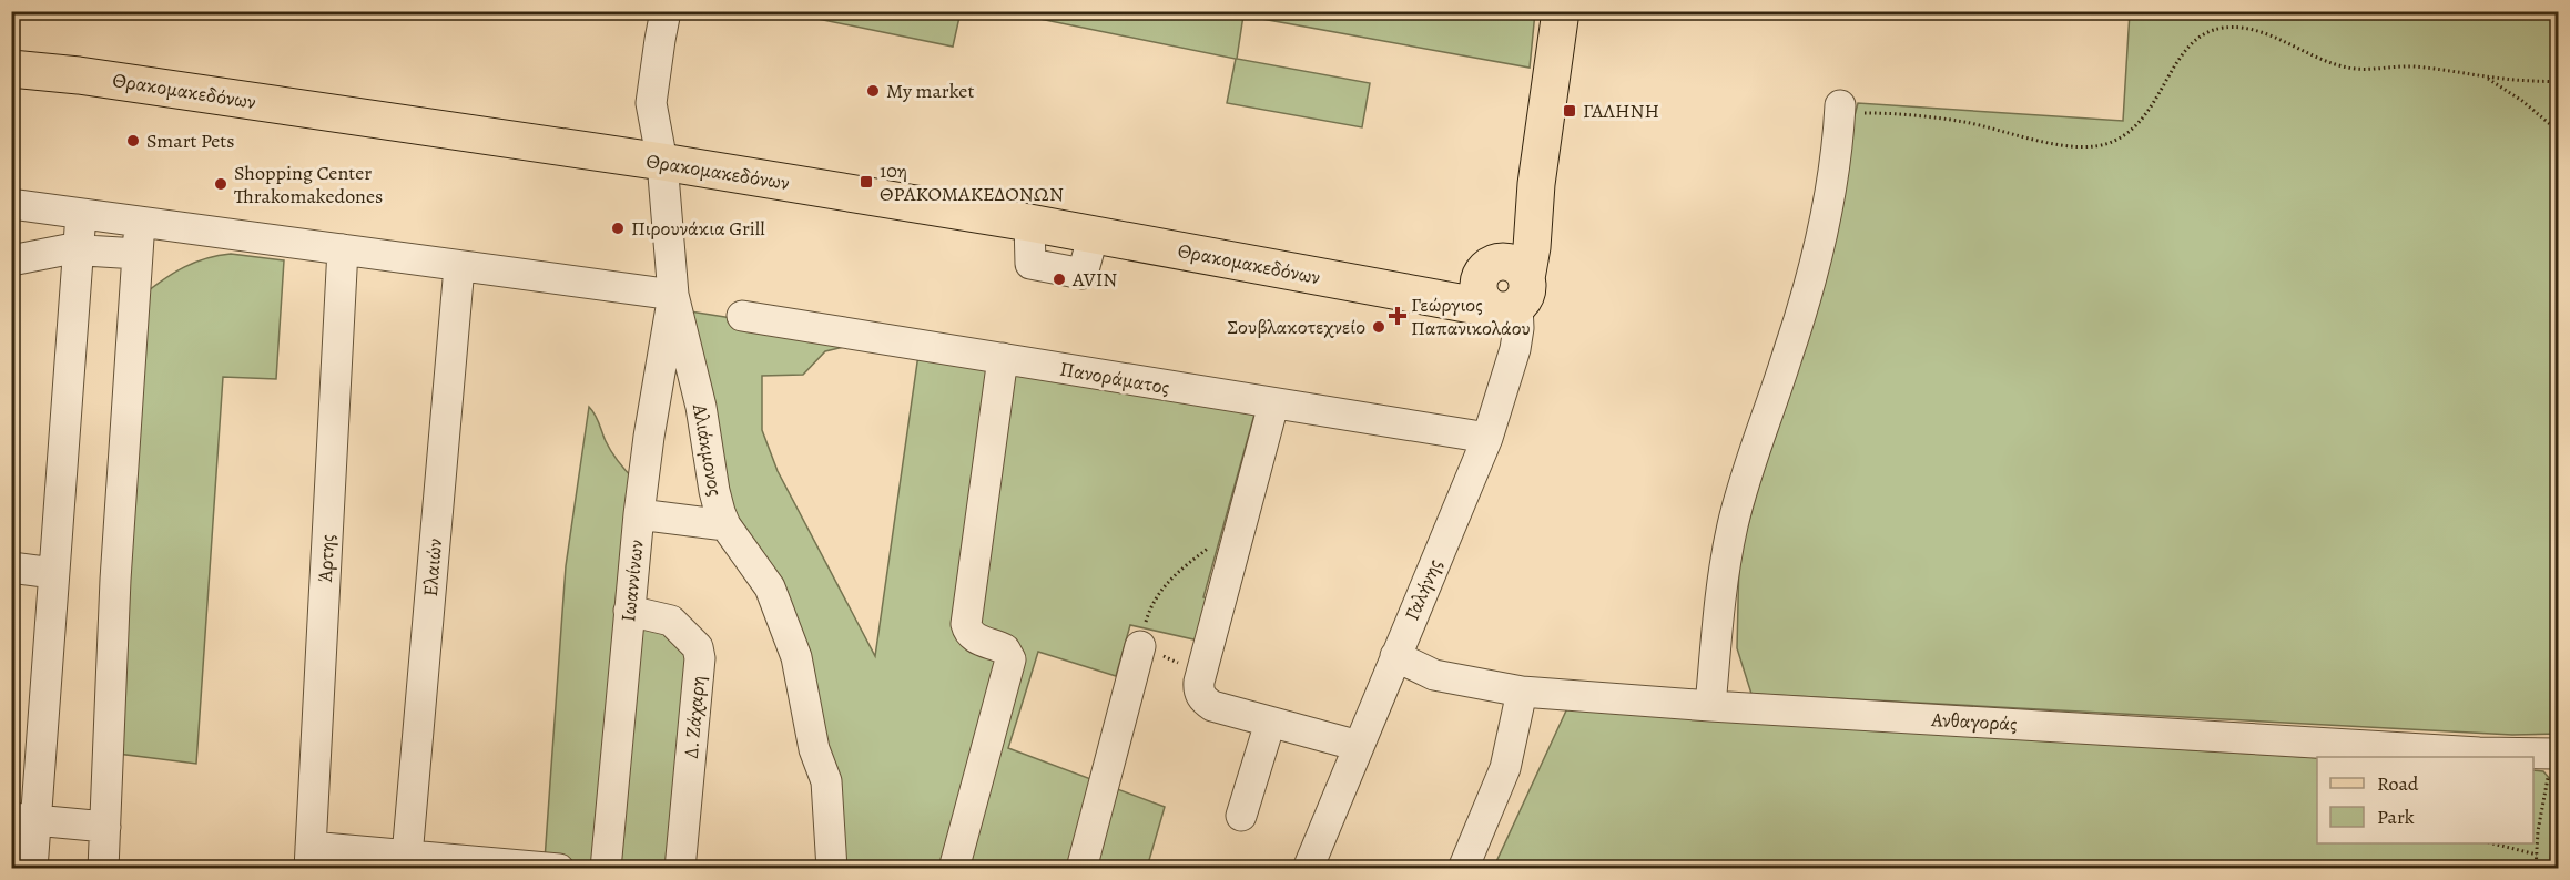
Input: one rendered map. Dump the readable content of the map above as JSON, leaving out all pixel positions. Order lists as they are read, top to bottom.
{
  "streets": {
    "main road": ["Θρακομακεδόνων"],
    "street": [
      "Πανοράματος",
      "Αλιάκμονος",
      "Άρτης",
      "Ελαιών",
      "Ιωαννίνων",
      "Γαλήνης",
      "Δ. Ζάχαρη",
      "Ανθαγοράς"
    ]
  },
  "crossings": [
    ["Θρακομακεδόνων", "Αλιάκμονος"],
    ["Θρακομακεδόνων", "Γαλήνης"],
    ["Πανοράματος", "Γαλήνης"],
    ["Αλιάκμονος", "Ιωαννίνων"],
    ["Ιωαννίνων", "Δ. Ζάχαρη"],
    ["Γαλήνης", "Ανθαγοράς"]
  ],
  "places": {
    "other": [
      "My market",
      "Smart Pets",
      "Shopping Center Thrakomakedones",
      "Πιρουνάκια Grill",
      "AVIN",
      "Σουβλακοτεχνείο"
    ],
    "transit": ["ΓΑΛΗΝΗ", "10η ΘΡΑΚΟΜΑΚΕΔΟΝΩΝ"],
    "health": ["Γεώργιος Παπανικολάου"]
  },
  "legend": ["Road", "Park"]
}
